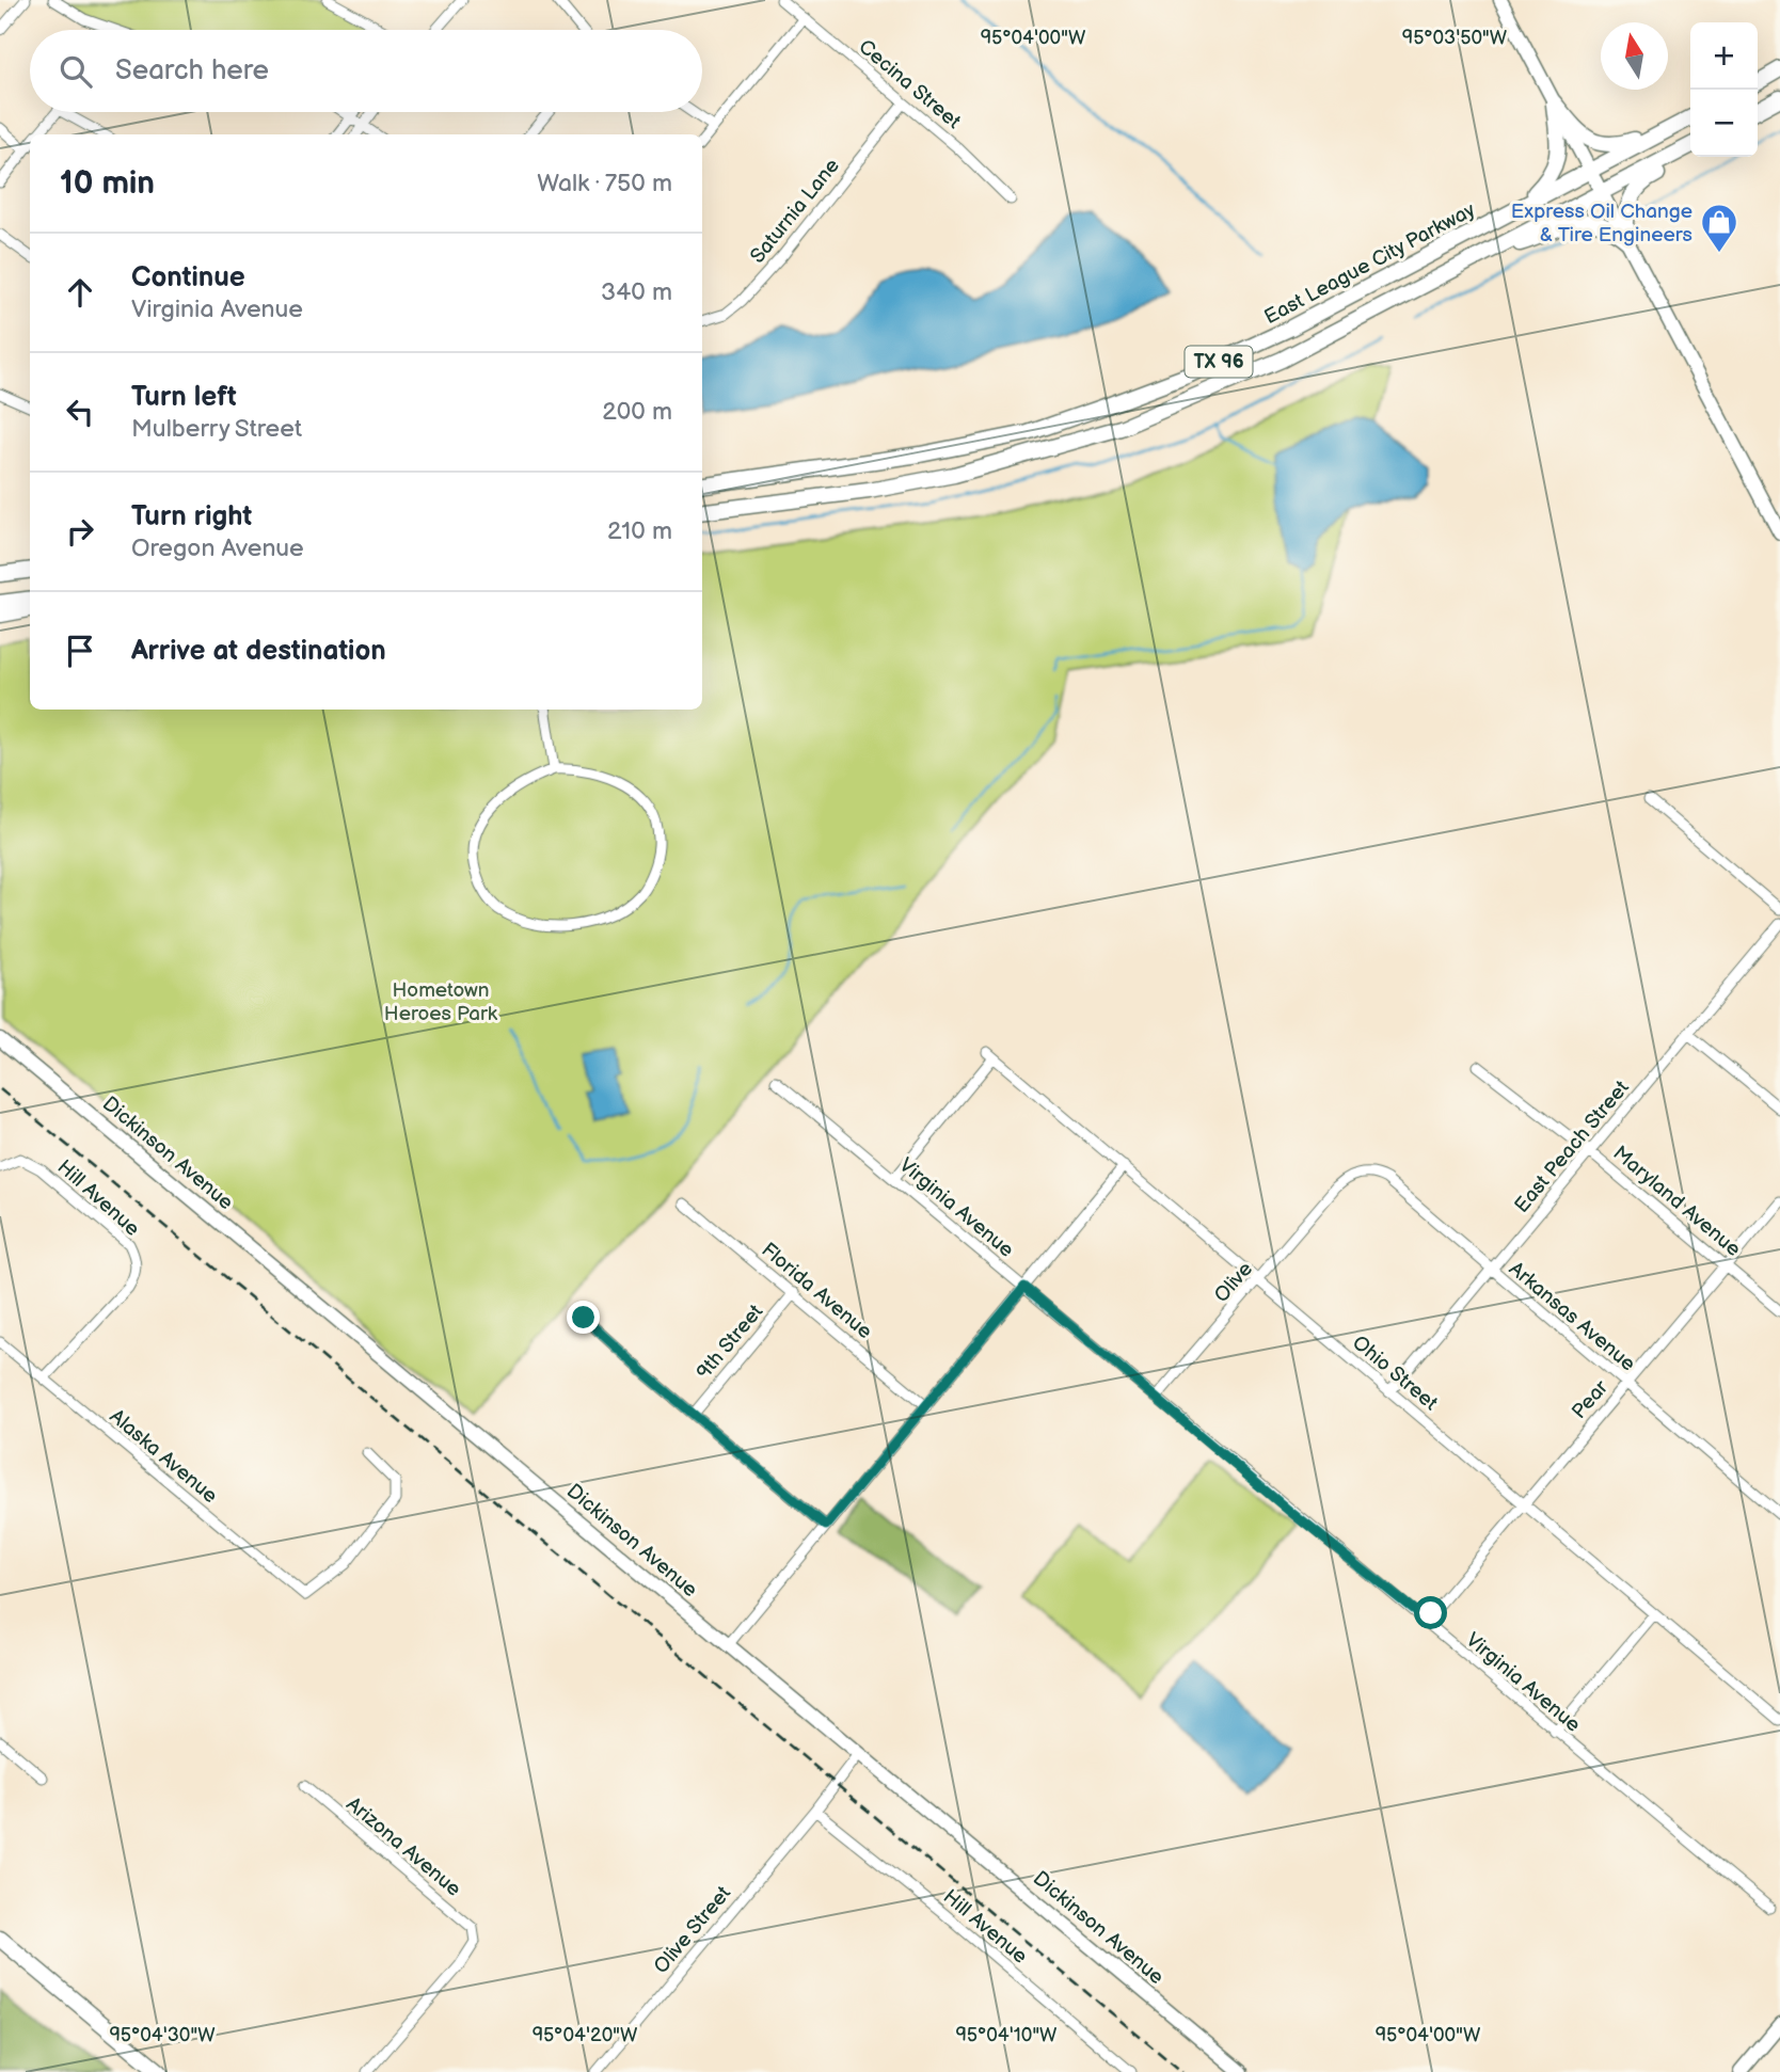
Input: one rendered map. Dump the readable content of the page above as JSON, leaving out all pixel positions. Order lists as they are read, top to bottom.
{
  "streets": {
    "main road": ["East League City Parkway", "TX 96"],
    "street": [
      "Cecina Street",
      "Saturnia Lane",
      "East Peach Street",
      "Dickinson Avenue",
      "Hill Avenue",
      "Maryland Avenue",
      "Virginia Avenue",
      "Olive",
      "Florida Avenue",
      "Arkansas Avenue",
      "9th Street",
      "Ohio Street",
      "Pear",
      "Alaska Avenue",
      "Arizona Avenue",
      "Olive Street"
    ]
  },
  "crossings": [
    ["Cecina Street", "Saturnia Lane"],
    ["East Peach Street", "Maryland Avenue"],
    ["East Peach Street", "Arkansas Avenue"],
    ["East Peach Street", "Ohio Street"],
    ["Dickinson Avenue", "Olive Street"],
    ["Hill Avenue", "Alaska Avenue"],
    ["Hill Avenue", "Olive Street"],
    ["Maryland Avenue", "Pear"],
    ["Virginia Avenue", "Olive"],
    ["Virginia Avenue", "Ohio Street"],
    ["Virginia Avenue", "Pear"],
    ["Olive", "Arkansas Avenue"],
    ["Olive", "Ohio Street"],
    ["Florida Avenue", "9th Street"],
    ["Arkansas Avenue", "Pear"],
    ["Ohio Street", "Pear"]
  ],
  "parks": ["Hometown Heroes Park"],
  "places": {
    "shop": ["Express Oil Change & Tire Engineers"]
  },
  "north": "top",
  "page": {
    "map_buttons": ["+", "−"],
    "search": "Search here",
    "heading": ["10 min", "Walk · 750 m"],
    "list": [
      ["Continue", "Virginia Avenue", "340 m"],
      ["Turn left", "Mulberry Street", "200 m"],
      ["Turn right", "Oregon Avenue", "210 m"],
      "Arrive at destination"
    ]
  },
  "coordinates": [
    "95°04'00\"W",
    "95°03'50\"W",
    "95°04'30\"W",
    "95°04'20\"W",
    "95°04'10\"W"
  ]
}
